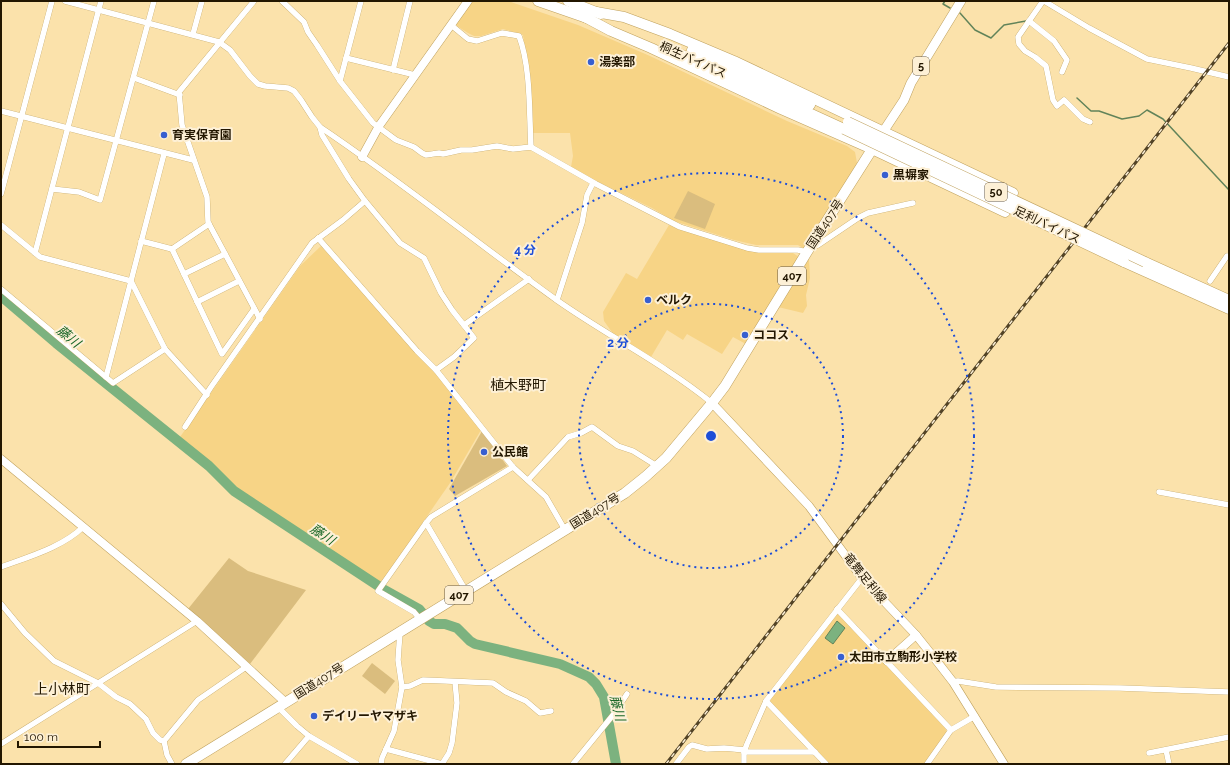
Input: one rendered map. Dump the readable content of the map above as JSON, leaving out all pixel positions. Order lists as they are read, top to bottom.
{
  "streets": {
    "highway": [
      "桐生バイパス",
      "50",
      "国道407号",
      "足利バイパス",
      "407"
    ],
    "main road": ["5"],
    "street": ["竜舞足利線"]
  },
  "crossings": [
    ["桐生バイパス", "50"],
    ["桐生バイパス", "足利バイパス"],
    ["5", "50"],
    ["5", "国道407号"],
    ["50", "国道407号"],
    ["50", "足利バイパス"],
    ["国道407号", "竜舞足利線"]
  ],
  "districts": ["植木野町", "上小林町"],
  "water": ["藤川"],
  "places": [
    "湯楽部",
    "育実保育園",
    "黒塀家",
    "ベルク",
    "ココス",
    "公民館",
    "太田市立駒形小学校",
    "デイリーヤマザキ"
  ],
  "scale_bar": "100 m",
  "rings": ["4 分", "2 分"]
}
